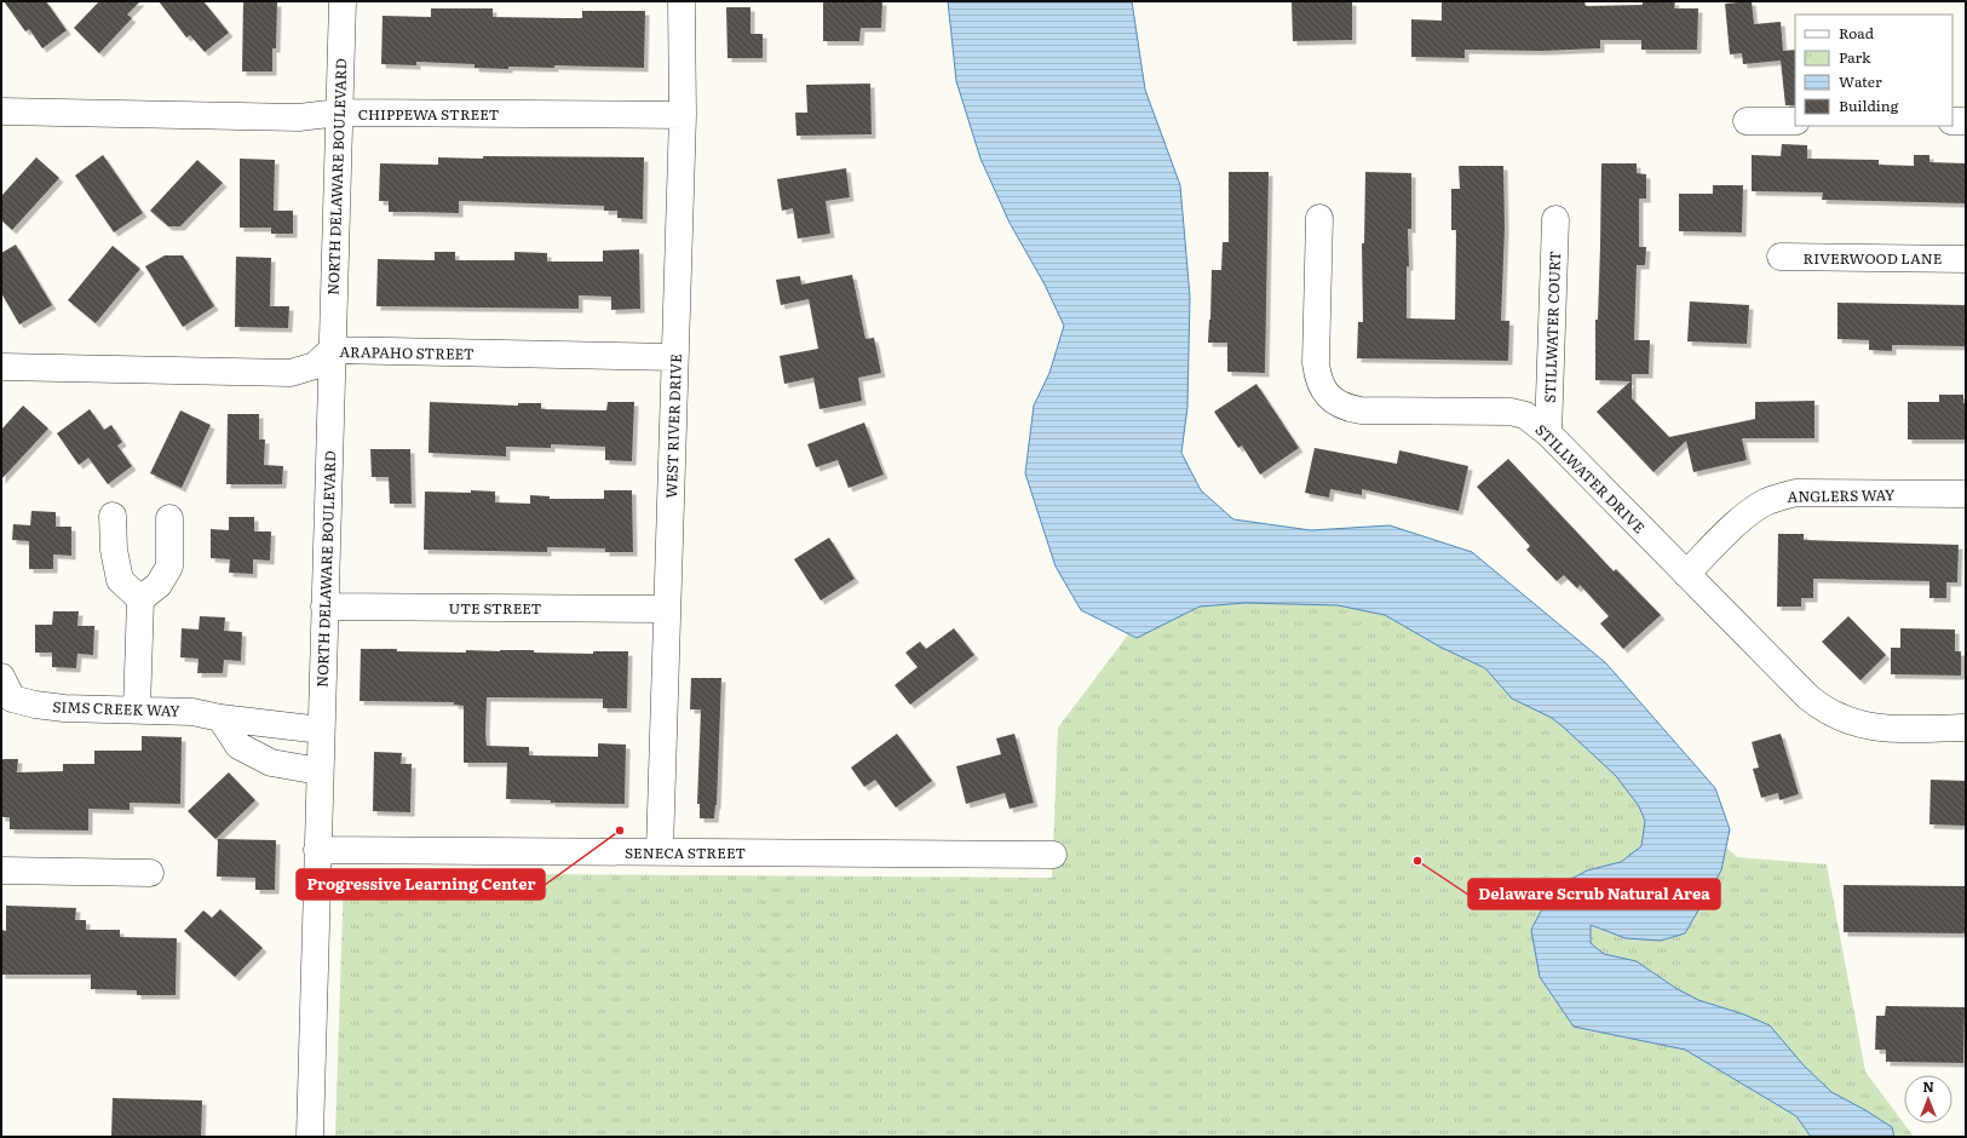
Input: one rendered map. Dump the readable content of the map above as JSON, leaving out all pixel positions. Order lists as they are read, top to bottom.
{
  "streets": {
    "street": [
      "CHIPPEWA STREET",
      "NORTH DELAWARE BOULEVARD",
      "RIVERWOOD LANE",
      "STILLWATER COURT",
      "ARAPAHO STREET",
      "WEST RIVER DRIVE",
      "STILLWATER DRIVE",
      "ANGLERS WAY",
      "UTE STREET",
      "SIMS CREEK WAY",
      "SENECA STREET"
    ]
  },
  "crossings": [
    ["CHIPPEWA STREET", "NORTH DELAWARE BOULEVARD"],
    ["CHIPPEWA STREET", "WEST RIVER DRIVE"],
    ["NORTH DELAWARE BOULEVARD", "ARAPAHO STREET"],
    ["NORTH DELAWARE BOULEVARD", "UTE STREET"],
    ["NORTH DELAWARE BOULEVARD", "SIMS CREEK WAY"],
    ["NORTH DELAWARE BOULEVARD", "SENECA STREET"],
    ["STILLWATER COURT", "STILLWATER DRIVE"],
    ["ARAPAHO STREET", "WEST RIVER DRIVE"],
    ["WEST RIVER DRIVE", "UTE STREET"],
    ["WEST RIVER DRIVE", "SENECA STREET"],
    ["STILLWATER DRIVE", "ANGLERS WAY"]
  ],
  "places": ["Progressive Learning Center", "Delaware Scrub Natural Area"],
  "legend": [
    "Road",
    "Park",
    "Water",
    "Building"
  ],
  "north": "top"
}
